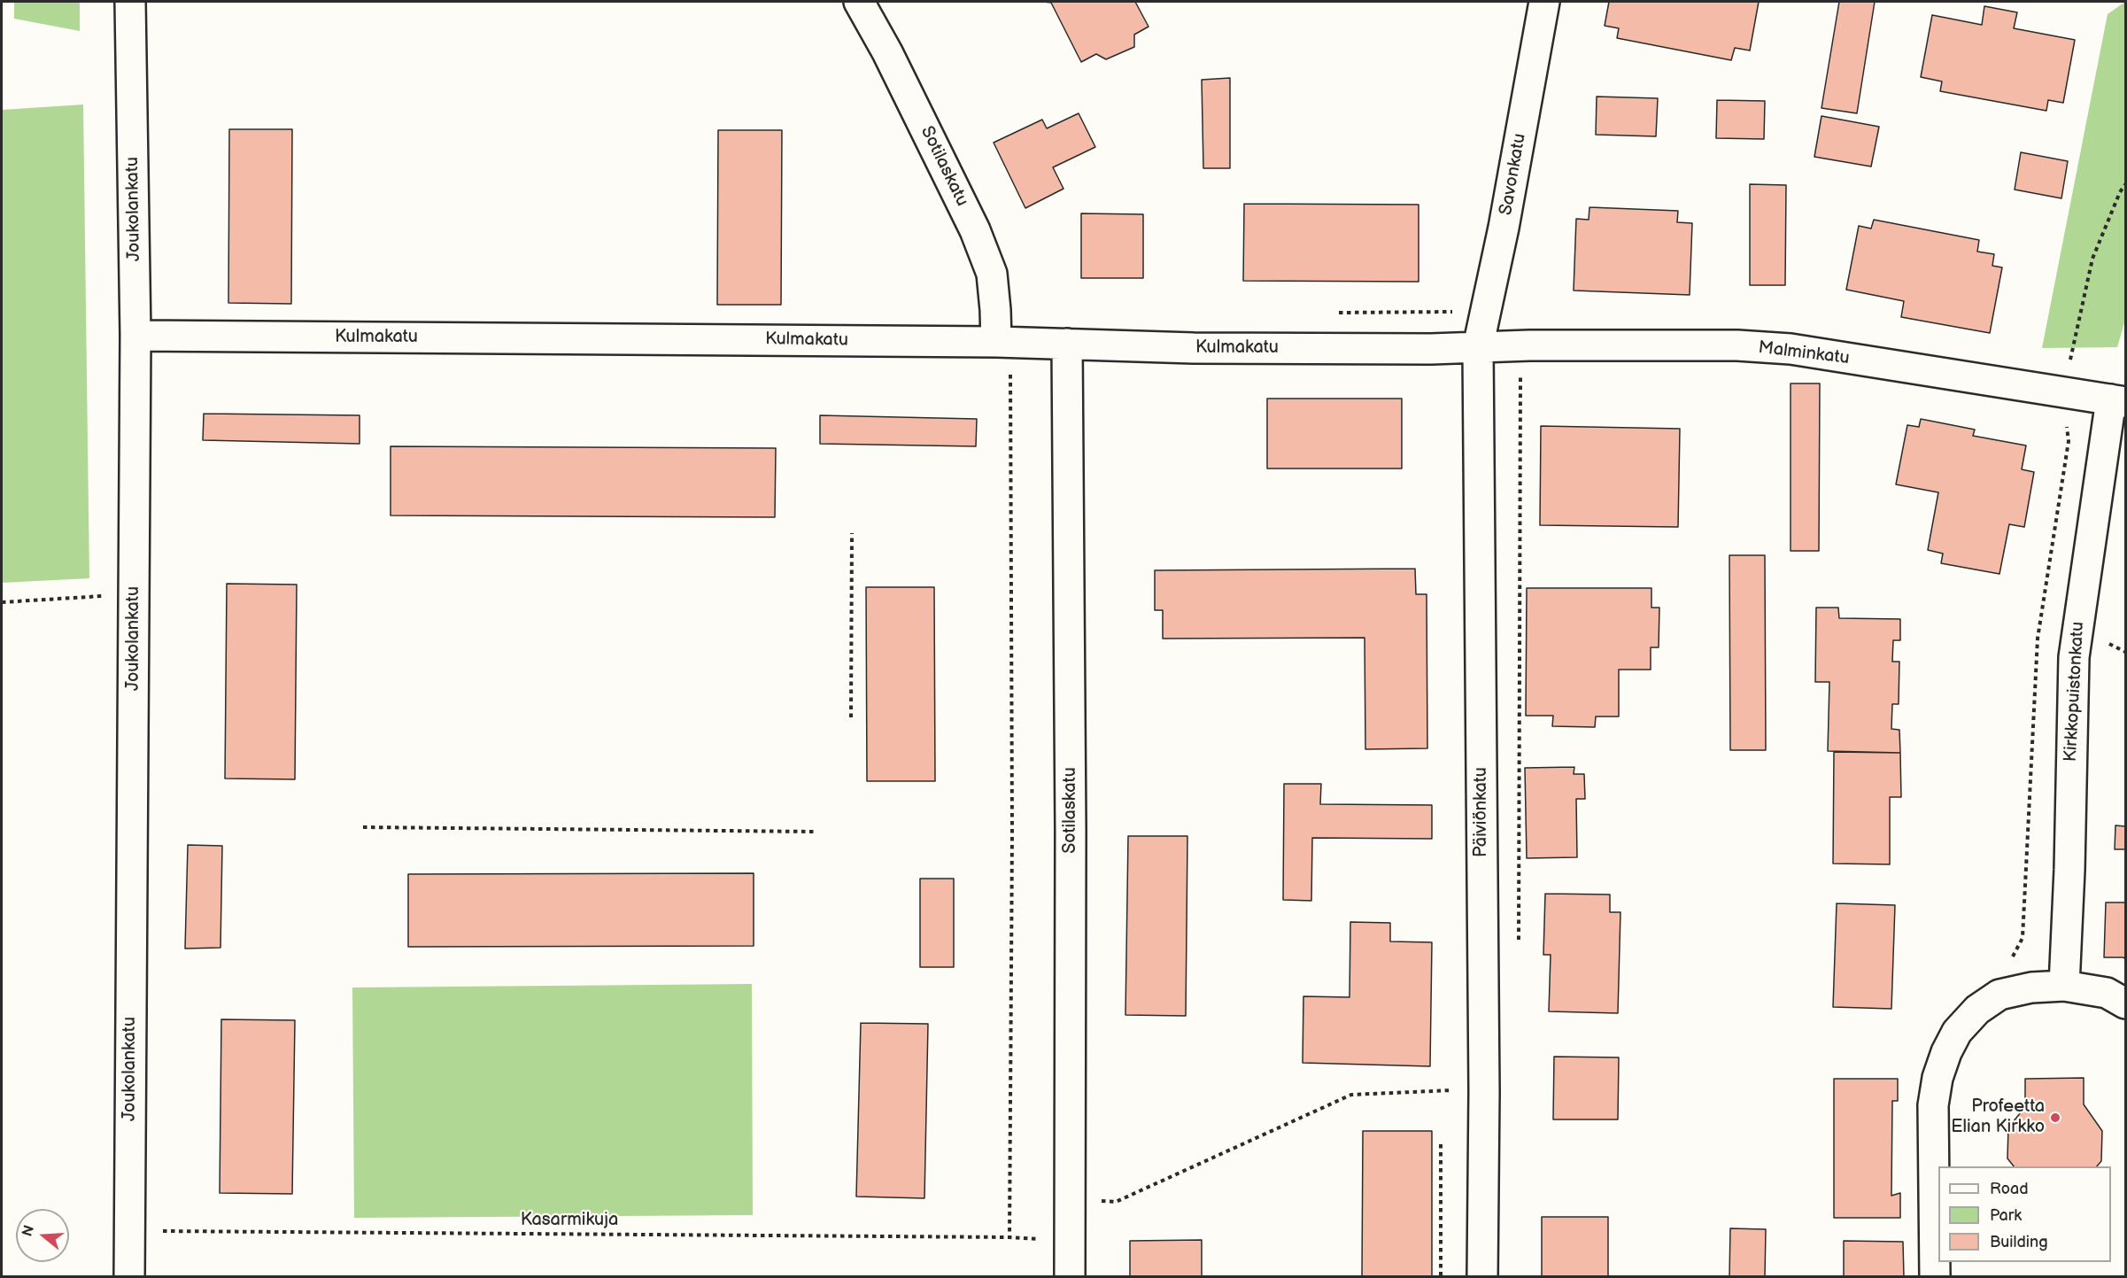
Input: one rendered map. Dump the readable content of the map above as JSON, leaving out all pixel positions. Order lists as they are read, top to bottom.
{
  "streets": {
    "street": [
      "Sotilaskatu",
      "Savonkatu",
      "Joukolankatu",
      "Kulmakatu",
      "Malminkatu",
      "Kirkkopuistonkatu",
      "Päiviönkatu"
    ],
    "path": ["Kasarmikuja"]
  },
  "crossings": [
    ["Sotilaskatu", "Kulmakatu"],
    ["Savonkatu", "Kulmakatu"],
    ["Savonkatu", "Malminkatu"],
    ["Savonkatu", "Päiviönkatu"],
    ["Joukolankatu", "Kulmakatu"],
    ["Joukolankatu", "Kasarmikuja"],
    ["Kulmakatu", "Malminkatu"],
    ["Kulmakatu", "Päiviönkatu"],
    ["Malminkatu", "Kirkkopuistonkatu"],
    ["Malminkatu", "Päiviönkatu"]
  ],
  "places": ["Profeetta Elian Kirkko"],
  "legend": ["Road", "Park", "Building"],
  "north": "left"
}
